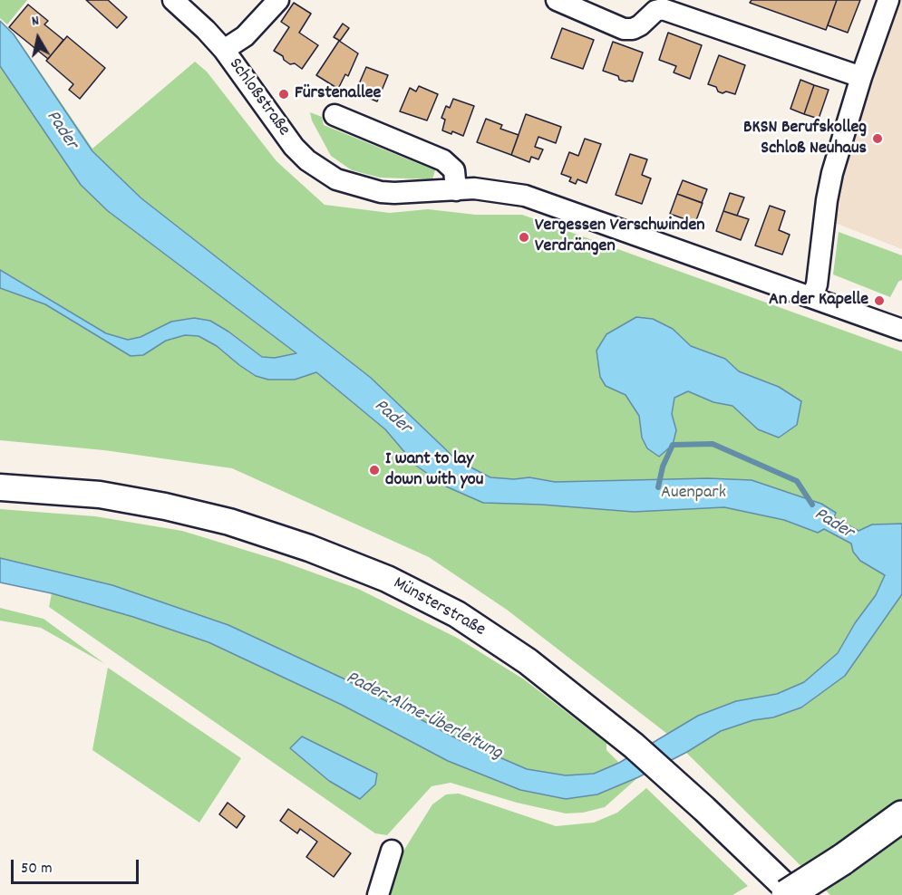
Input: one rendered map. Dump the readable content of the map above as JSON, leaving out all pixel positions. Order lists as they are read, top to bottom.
{
  "streets": {
    "main road": ["Münsterstraße"],
    "street": ["Schloßstraße"]
  },
  "water": ["Pader", "Pader-Alme-Überleitung"],
  "parks": ["Auenpark"],
  "places": [
    "Fürstenallee",
    "BKSN Berufskolleg Schloß Neuhaus",
    "Vergessen Verschwinden Verdrängen",
    "An der Kapelle",
    "I want to lay down with you"
  ],
  "scale_bar": "50 m",
  "north": "top"
}
